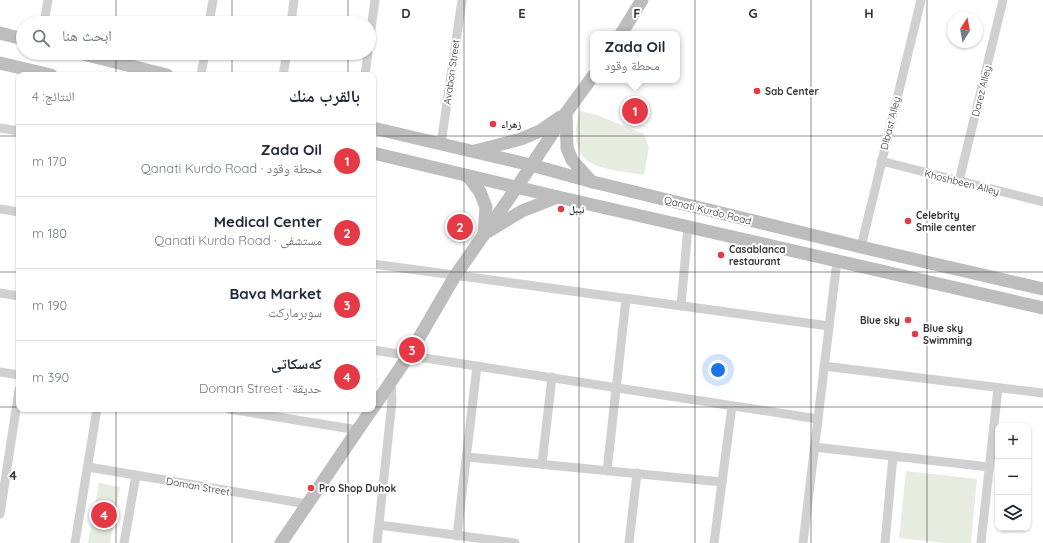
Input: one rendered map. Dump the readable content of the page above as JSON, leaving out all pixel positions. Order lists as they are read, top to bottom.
{
  "streets": {
    "street": [
      "Avabon Street",
      "Darez Alley",
      "Dlbast Alley",
      "Khoshbeen Alley",
      "Qanati Kurdo Road",
      "Doman Street"
    ]
  },
  "crossings": [
    ["Avabon Street", "Qanati Kurdo Road"],
    ["Darez Alley", "Khoshbeen Alley"],
    ["Dlbast Alley", "Khoshbeen Alley"],
    ["Dlbast Alley", "Qanati Kurdo Road"]
  ],
  "places": [
    "Sab Center",
    "زهراء",
    "نيبل",
    "Celebrity Smile center",
    "Casablanca restaurant",
    "Blue sky",
    "Blue sky Swimming",
    "Pro Shop Duhok"
  ],
  "north": "top",
  "page": {
    "search": "ابحث هنا",
    "popup": ["Zada Oil", "محطة وقود"],
    "heading": ["بالقرب منك", "النتائج: 4"],
    "pins": [
      "1",
      "2",
      "3",
      "4"
    ],
    "list": [
      {
        "mark": "1",
        "name": "Zada Oil",
        "note": "محطة وقود · Qanati Kurdo Road",
        "value": "170 m"
      },
      {
        "mark": "2",
        "name": "Medical Center",
        "note": "مستشفى · Qanati Kurdo Road",
        "value": "180 m"
      },
      {
        "mark": "3",
        "name": "Bava Market",
        "note": "سوبرماركت",
        "value": "190 m"
      },
      {
        "mark": "4",
        "name": "کەسکاتی",
        "note": "حديقة · Doman Street",
        "value": "390 m"
      }
    ],
    "map_buttons": ["+", "−"]
  },
  "grid": {
    "columns": [
      "D",
      "E",
      "F",
      "G",
      "H"
    ],
    "rows": ["4"]
  }
}
